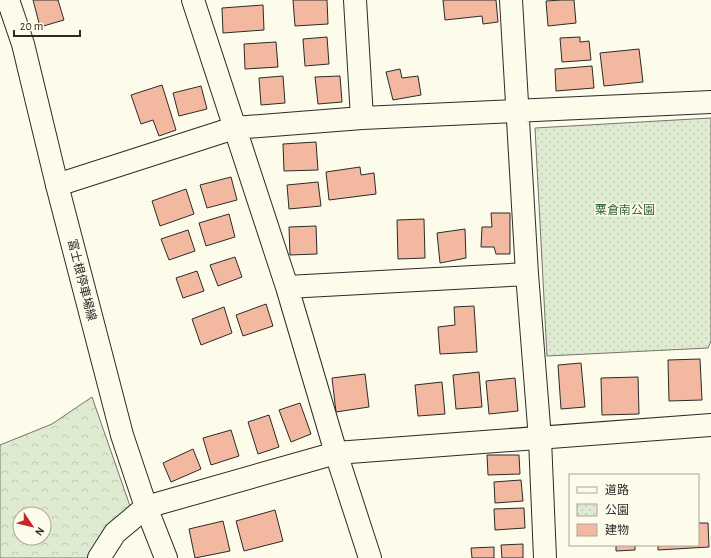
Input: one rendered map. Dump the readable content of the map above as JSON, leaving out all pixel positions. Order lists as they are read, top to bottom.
{
  "streets": {
    "street": ["富士根停車場線"]
  },
  "parks": ["粟倉南公園"],
  "legend": ["道路", "公園", "建物"],
  "scale_bar": "20 m",
  "north": "bottom right"
}
